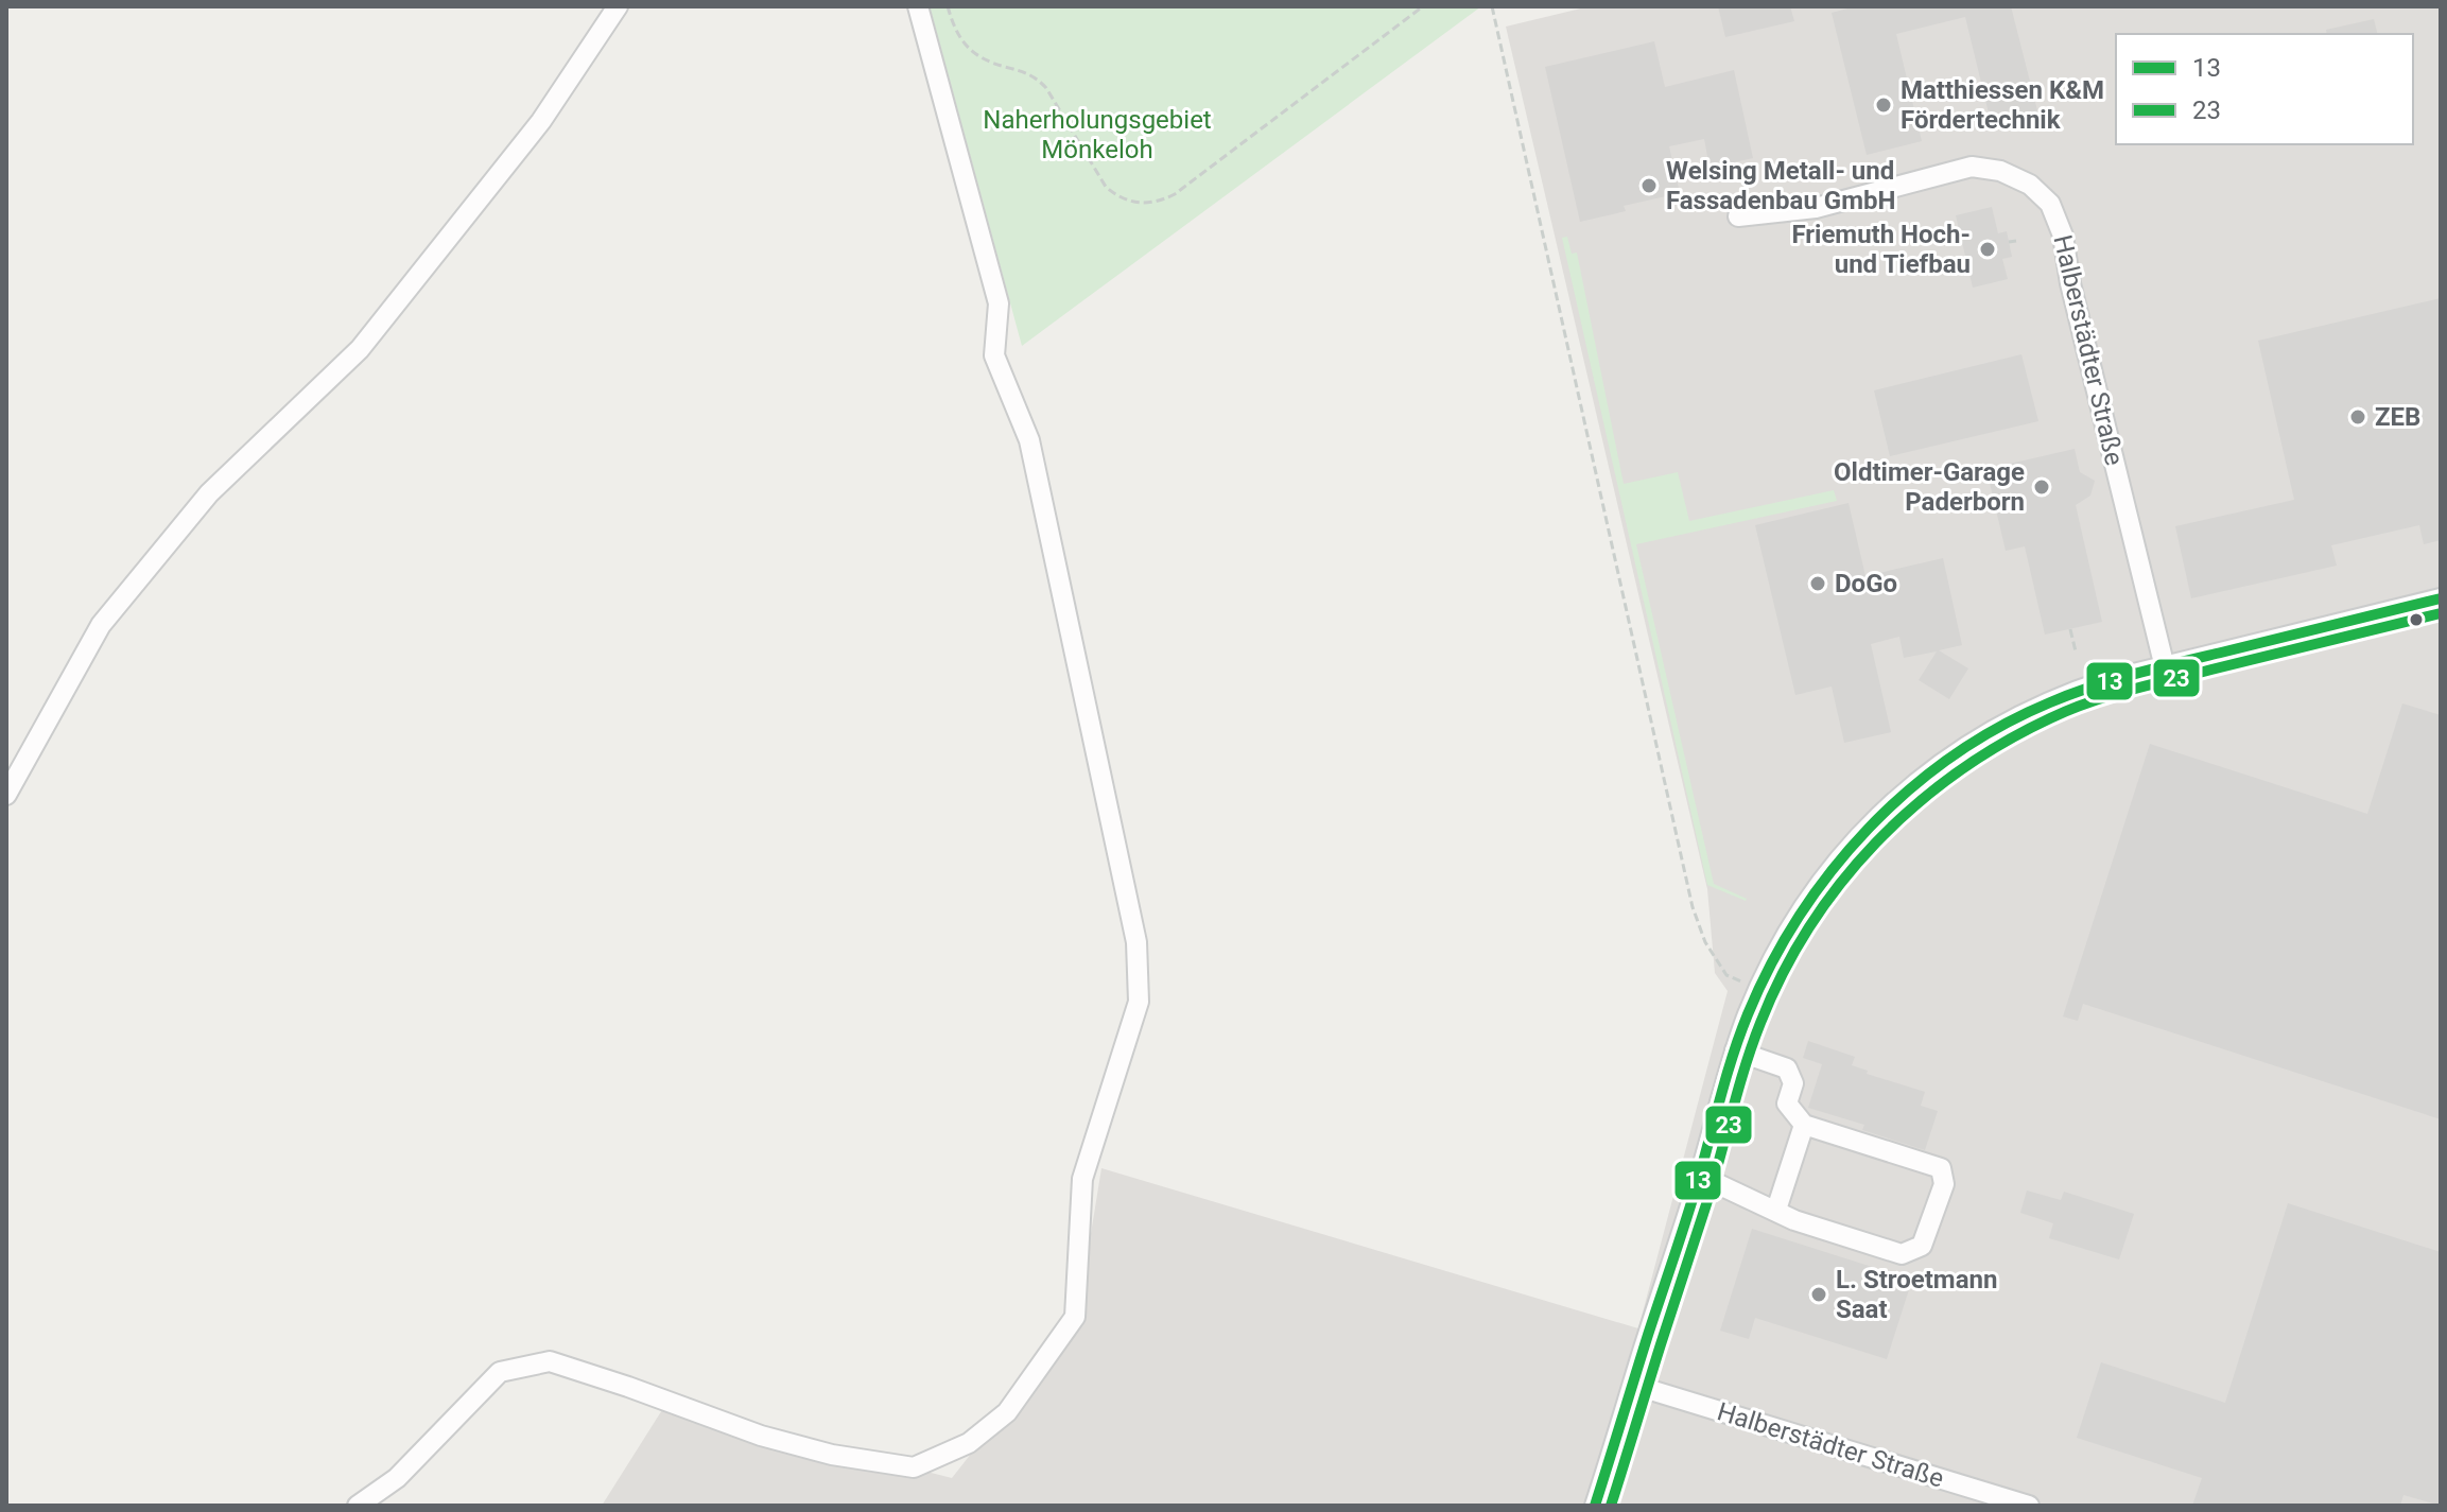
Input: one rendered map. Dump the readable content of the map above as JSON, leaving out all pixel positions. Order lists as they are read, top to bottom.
{
  "streets": {
    "street": ["Halberstädter Straße"]
  },
  "parks": ["Naherholungsgebiet Mönkeloh"],
  "places": [
    "Matthiessen K&M Fördertechnik",
    "Welsing Metall- und Fassadenbau GmbH",
    "Friemuth Hoch- und Tiefbau",
    "ZEB",
    "Oldtimer-Garage Paderborn",
    "DoGo",
    "L. Stroetmann Saat"
  ],
  "lines": ["transit line 13", "transit line 23"],
  "legend": ["13", "23"]
}
